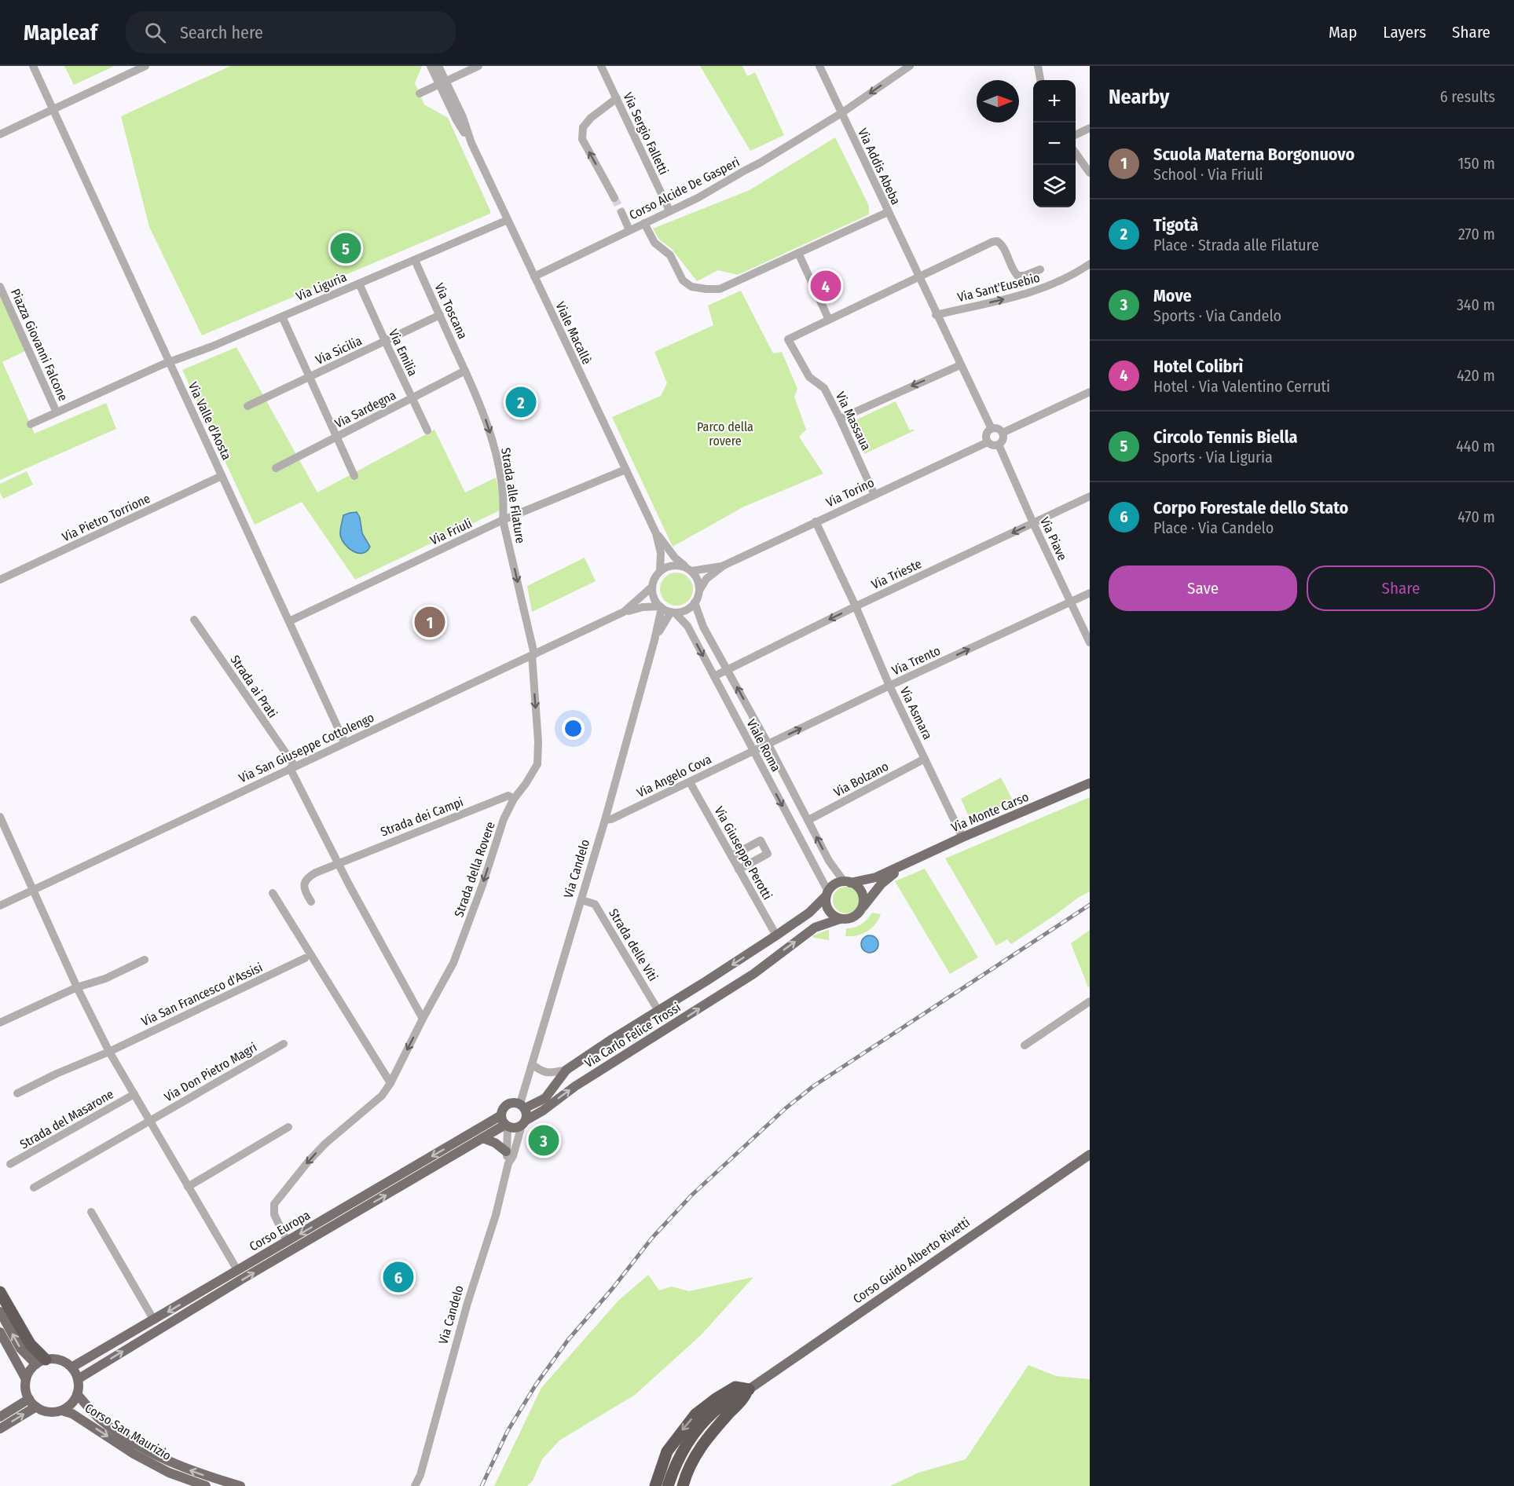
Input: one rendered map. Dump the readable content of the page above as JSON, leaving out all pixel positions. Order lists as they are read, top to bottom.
{
  "streets": {
    "main road": [
      "Via Monte Carso",
      "Via Candelo",
      "Via Carlo Felice Trossi",
      "Corso Europa",
      "Corso Guido Alberto Rivetti",
      "Corso San Maurizio"
    ],
    "street": [
      "Via Sergio Falletti",
      "Via Addis Abeba",
      "Corso Alcide De Gasperi",
      "Via Liguria",
      "Via Sant'Eusebio",
      "Via Toscana",
      "Viale Macallè",
      "Piazza Giovanni Falcone",
      "Via Sicilia",
      "Via Emilia",
      "Via Sardegna",
      "Via Valle d'Aosta",
      "Via Massaua",
      "Via Torino",
      "Strada alle Filature",
      "Via Pietro Torrione",
      "Via Friuli",
      "Via Piave",
      "Via Trieste",
      "Via Trento",
      "Strada ai Prati",
      "Via Asmara",
      "Viale Roma",
      "Via San Giuseppe Cottolengo",
      "Via Angelo Cova",
      "Via Bolzano",
      "Strada dei Campi",
      "Via Giuseppe Perotti",
      "Strada della Rovere",
      "Strada delle Viti",
      "Via San Francesco d'Assisi",
      "Via Don Pietro Magri",
      "Strada del Masarone"
    ]
  },
  "crossings": [
    ["Via Sergio Falletti", "Corso Alcide De Gasperi"],
    ["Via Addis Abeba", "Corso Alcide De Gasperi"],
    ["Via Addis Abeba", "Via Sant'Eusebio"],
    ["Via Addis Abeba", "Via Torino"],
    ["Via Addis Abeba", "Via Piave"],
    ["Corso Alcide De Gasperi", "Viale Macallè"],
    ["Via Liguria", "Via Toscana"],
    ["Via Liguria", "Viale Macallè"],
    ["Via Liguria", "Piazza Giovanni Falcone"],
    ["Via Liguria", "Via Emilia"],
    ["Via Liguria", "Via Valle d'Aosta"],
    ["Via Toscana", "Via Sicilia"],
    ["Via Toscana", "Via Sardegna"],
    ["Via Toscana", "Strada alle Filature"],
    ["Viale Macallè", "Via Torino"],
    ["Viale Macallè", "Via Friuli"],
    ["Viale Macallè", "Viale Roma"],
    ["Viale Macallè", "Via San Giuseppe Cottolengo"],
    ["Viale Macallè", "Via Candelo"],
    ["Piazza Giovanni Falcone", "Via Valle d'Aosta"],
    ["Via Sicilia", "Via Emilia"],
    ["Via Emilia", "Via Sardegna"],
    ["Via Sardegna", "Strada alle Filature"],
    ["Via Valle d'Aosta", "Via Pietro Torrione"],
    ["Via Valle d'Aosta", "Via Friuli"],
    ["Via Valle d'Aosta", "Via San Giuseppe Cottolengo"],
    ["Via Massaua", "Via Torino"],
    ["Via Torino", "Via Piave"],
    ["Via Torino", "Via Asmara"],
    ["Via Torino", "Viale Roma"],
    ["Via Torino", "Via San Giuseppe Cottolengo"],
    ["Via Torino", "Via Candelo"],
    ["Strada alle Filature", "Via Friuli"],
    ["Strada alle Filature", "Via San Giuseppe Cottolengo"],
    ["Strada alle Filature", "Strada della Rovere"],
    ["Via Piave", "Via Trieste"],
    ["Via Piave", "Via Trento"],
    ["Via Trieste", "Via Asmara"],
    ["Via Trieste", "Viale Roma"],
    ["Via Trento", "Via Asmara"],
    ["Via Trento", "Viale Roma"],
    ["Via Trento", "Via Angelo Cova"],
    ["Strada ai Prati", "Via San Giuseppe Cottolengo"],
    ["Via Asmara", "Via Bolzano"],
    ["Via Asmara", "Via Monte Carso"],
    ["Viale Roma", "Via San Giuseppe Cottolengo"],
    ["Viale Roma", "Via Angelo Cova"],
    ["Viale Roma", "Via Bolzano"],
    ["Viale Roma", "Via Monte Carso"],
    ["Viale Roma", "Via Candelo"],
    ["Viale Roma", "Via Carlo Felice Trossi"],
    ["Via San Giuseppe Cottolengo", "Via Candelo"],
    ["Via San Giuseppe Cottolengo", "Strada della Rovere"],
    ["Via San Giuseppe Cottolengo", "Strada del Masarone"],
    ["Via Angelo Cova", "Via Giuseppe Perotti"],
    ["Via Angelo Cova", "Via Candelo"],
    ["Via Monte Carso", "Via Carlo Felice Trossi"],
    ["Strada dei Campi", "Strada della Rovere"],
    ["Via Giuseppe Perotti", "Via Carlo Felice Trossi"],
    ["Via Candelo", "Strada delle Viti"],
    ["Via Candelo", "Via Carlo Felice Trossi"],
    ["Via Candelo", "Corso Europa"],
    ["Strada della Rovere", "Corso Europa"],
    ["Strada delle Viti", "Via Carlo Felice Trossi"],
    ["Via San Francesco d'Assisi", "Strada del Masarone"],
    ["Via Carlo Felice Trossi", "Corso Europa"],
    ["Via Don Pietro Magri", "Strada del Masarone"],
    ["Strada del Masarone", "Corso Europa"],
    ["Corso Europa", "Corso San Maurizio"]
  ],
  "one_way": [
    "Via Sant'Eusebio",
    "Strada alle Filature",
    "Via Trieste",
    "Via Trento",
    "Strada della Rovere"
  ],
  "parks": ["Parco della rovere"],
  "north": "right",
  "page": {
    "header": "Mapleaf",
    "search": "Search here",
    "nav": ["Map", "Layers", "Share"],
    "heading": ["Nearby", "6 results"],
    "map_buttons": ["+", "−"],
    "list": [
      {
        "mark": "1",
        "name": "Scuola Materna Borgonuovo",
        "note": "School · Via Friuli",
        "value": "150 m"
      },
      {
        "mark": "2",
        "name": "Tigotà",
        "note": "Place · Strada alle Filature",
        "value": "270 m"
      },
      {
        "mark": "3",
        "name": "Move",
        "note": "Sports · Via Candelo",
        "value": "340 m"
      },
      {
        "mark": "4",
        "name": "Hotel Colibrì",
        "note": "Hotel · Via Valentino Cerruti",
        "value": "420 m"
      },
      {
        "mark": "5",
        "name": "Circolo Tennis Biella",
        "note": "Sports · Via Liguria",
        "value": "440 m"
      },
      {
        "mark": "6",
        "name": "Corpo Forestale dello Stato",
        "note": "Place · Via Candelo",
        "value": "470 m"
      }
    ],
    "pins": [
      "5",
      "4",
      "2",
      "1",
      "3",
      "6"
    ],
    "buttons": ["Save", "Share"]
  }
}
